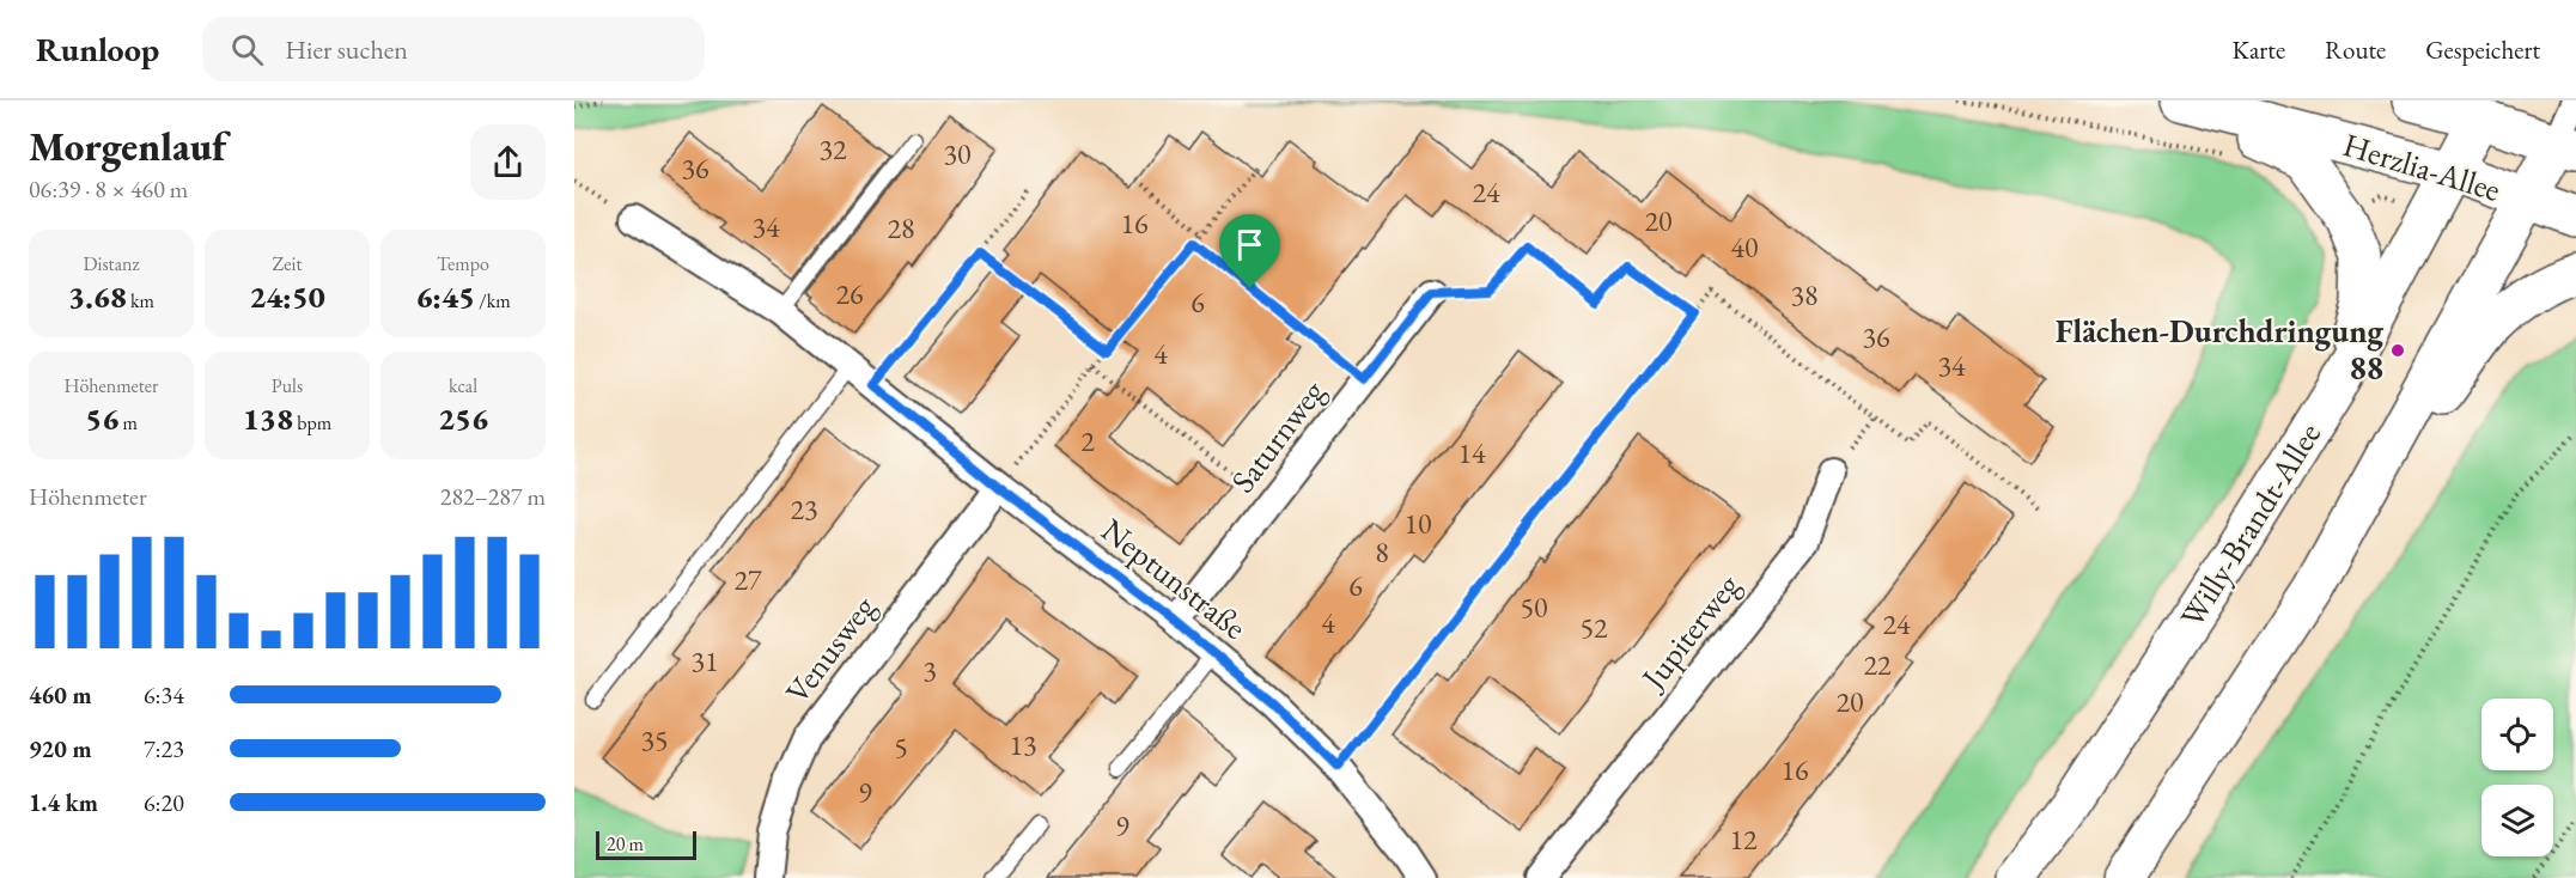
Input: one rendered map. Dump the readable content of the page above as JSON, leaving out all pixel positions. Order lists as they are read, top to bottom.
{
  "streets": {
    "main road": ["Herzlia-Allee", "Willy-Brandt-Allee"],
    "street": [
      "Saturnweg",
      "Neptunstraße",
      "Jupiterweg",
      "Venusweg"
    ]
  },
  "crossings": [
    ["Herzlia-Allee", "Willy-Brandt-Allee"],
    ["Saturnweg", "Neptunstraße"],
    ["Neptunstraße", "Venusweg"]
  ],
  "places": ["Flächen-Durchdringung 88"],
  "house_numbers": [
    "32",
    "30",
    "36",
    "24",
    "20",
    "16",
    "34",
    "28",
    "40",
    "26",
    "38",
    "6",
    "36",
    "4",
    "34",
    "2",
    "14",
    "23",
    "10",
    "8",
    "27",
    "6",
    "50",
    "4",
    "24",
    "52",
    "31",
    "22",
    "3",
    "20",
    "35",
    "13",
    "5",
    "16",
    "9",
    "9",
    "12"
  ],
  "scale_bar": "20 m",
  "page": {
    "header": "Runloop",
    "search": "Hier suchen",
    "nav": ["Karte", "Route", "Gespeichert"],
    "heading": ["Morgenlauf", "06:39 · 8 × 460 m"],
    "stats": [
      ["Distanz", "3.68 km"],
      ["Zeit", "24:50"],
      ["Tempo", "6:45 /km"],
      ["Höhenmeter", "56 m"],
      ["Puls", "138 bpm"],
      ["kcal", "256"]
    ],
    "chart": ["Höhenmeter", "282–287 m"],
    "list": [
      {
        "name": "460 m",
        "note": "6:34"
      },
      {
        "name": "920 m",
        "note": "7:23"
      },
      {
        "name": "1.4 km",
        "note": "6:20"
      }
    ],
    "scale": "20 m"
  }
}
